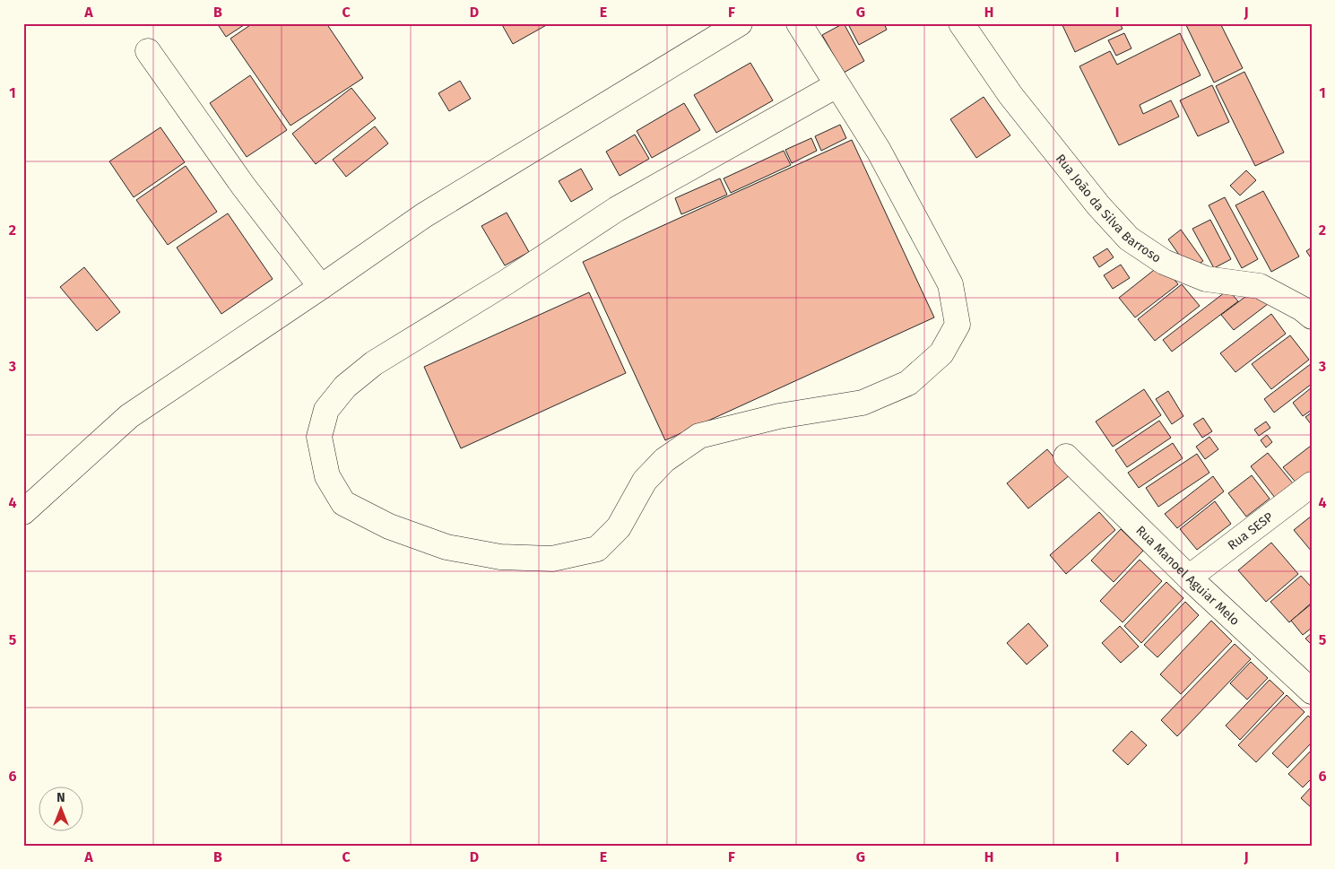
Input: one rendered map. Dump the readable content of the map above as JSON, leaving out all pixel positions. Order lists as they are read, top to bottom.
{
  "streets": {
    "street": ["Rua João da Silva Barroso", "Rua SESP", "Rua Manoel Aguiar Melo"]
  },
  "crossings": [
    ["Rua SESP", "Rua Manoel Aguiar Melo"]
  ],
  "north": "top",
  "grid": {
    "columns": [
      "A",
      "B",
      "C",
      "D",
      "E",
      "F",
      "G",
      "H",
      "I",
      "J"
    ],
    "rows": [
      "1",
      "2",
      "3",
      "4",
      "5",
      "6"
    ]
  }
}
